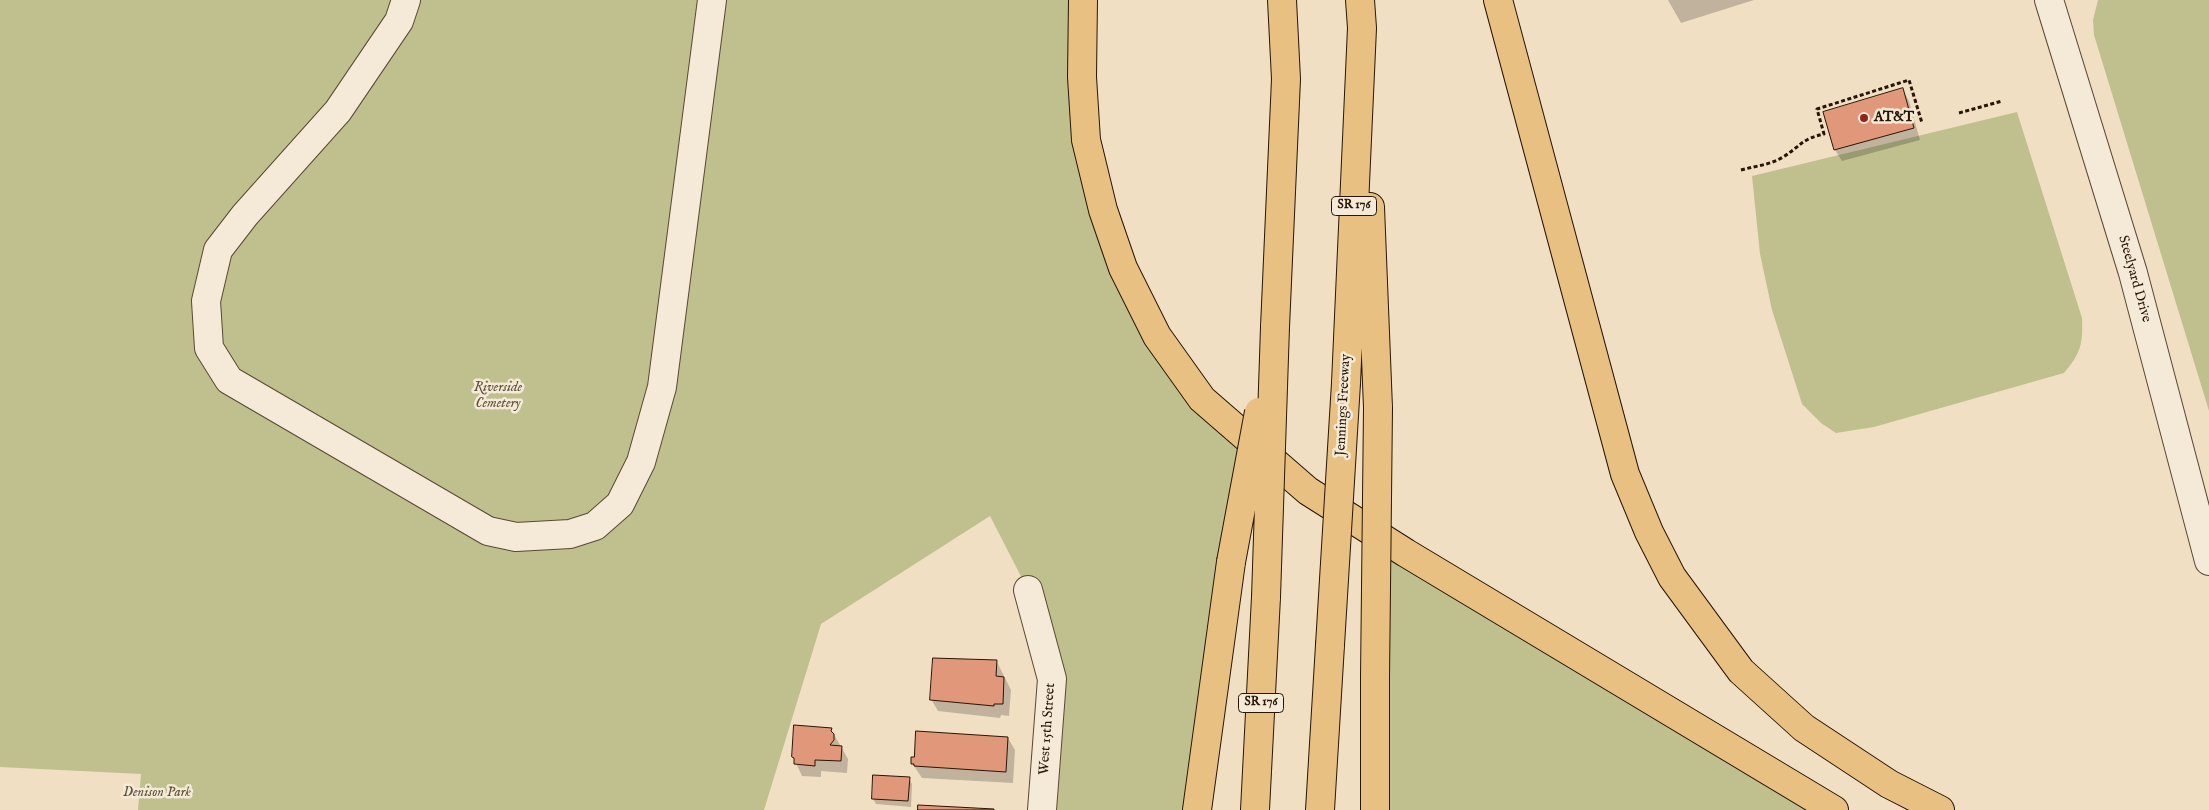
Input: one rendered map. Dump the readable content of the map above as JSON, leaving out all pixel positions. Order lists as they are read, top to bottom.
{
  "streets": {
    "highway": ["SR 176", "Jennings Freeway"],
    "street": ["Steelyard Drive", "West 15th Street"]
  },
  "parks": ["Riverside Cemetery", "Denison Park"],
  "places": ["AT&T"]
}
